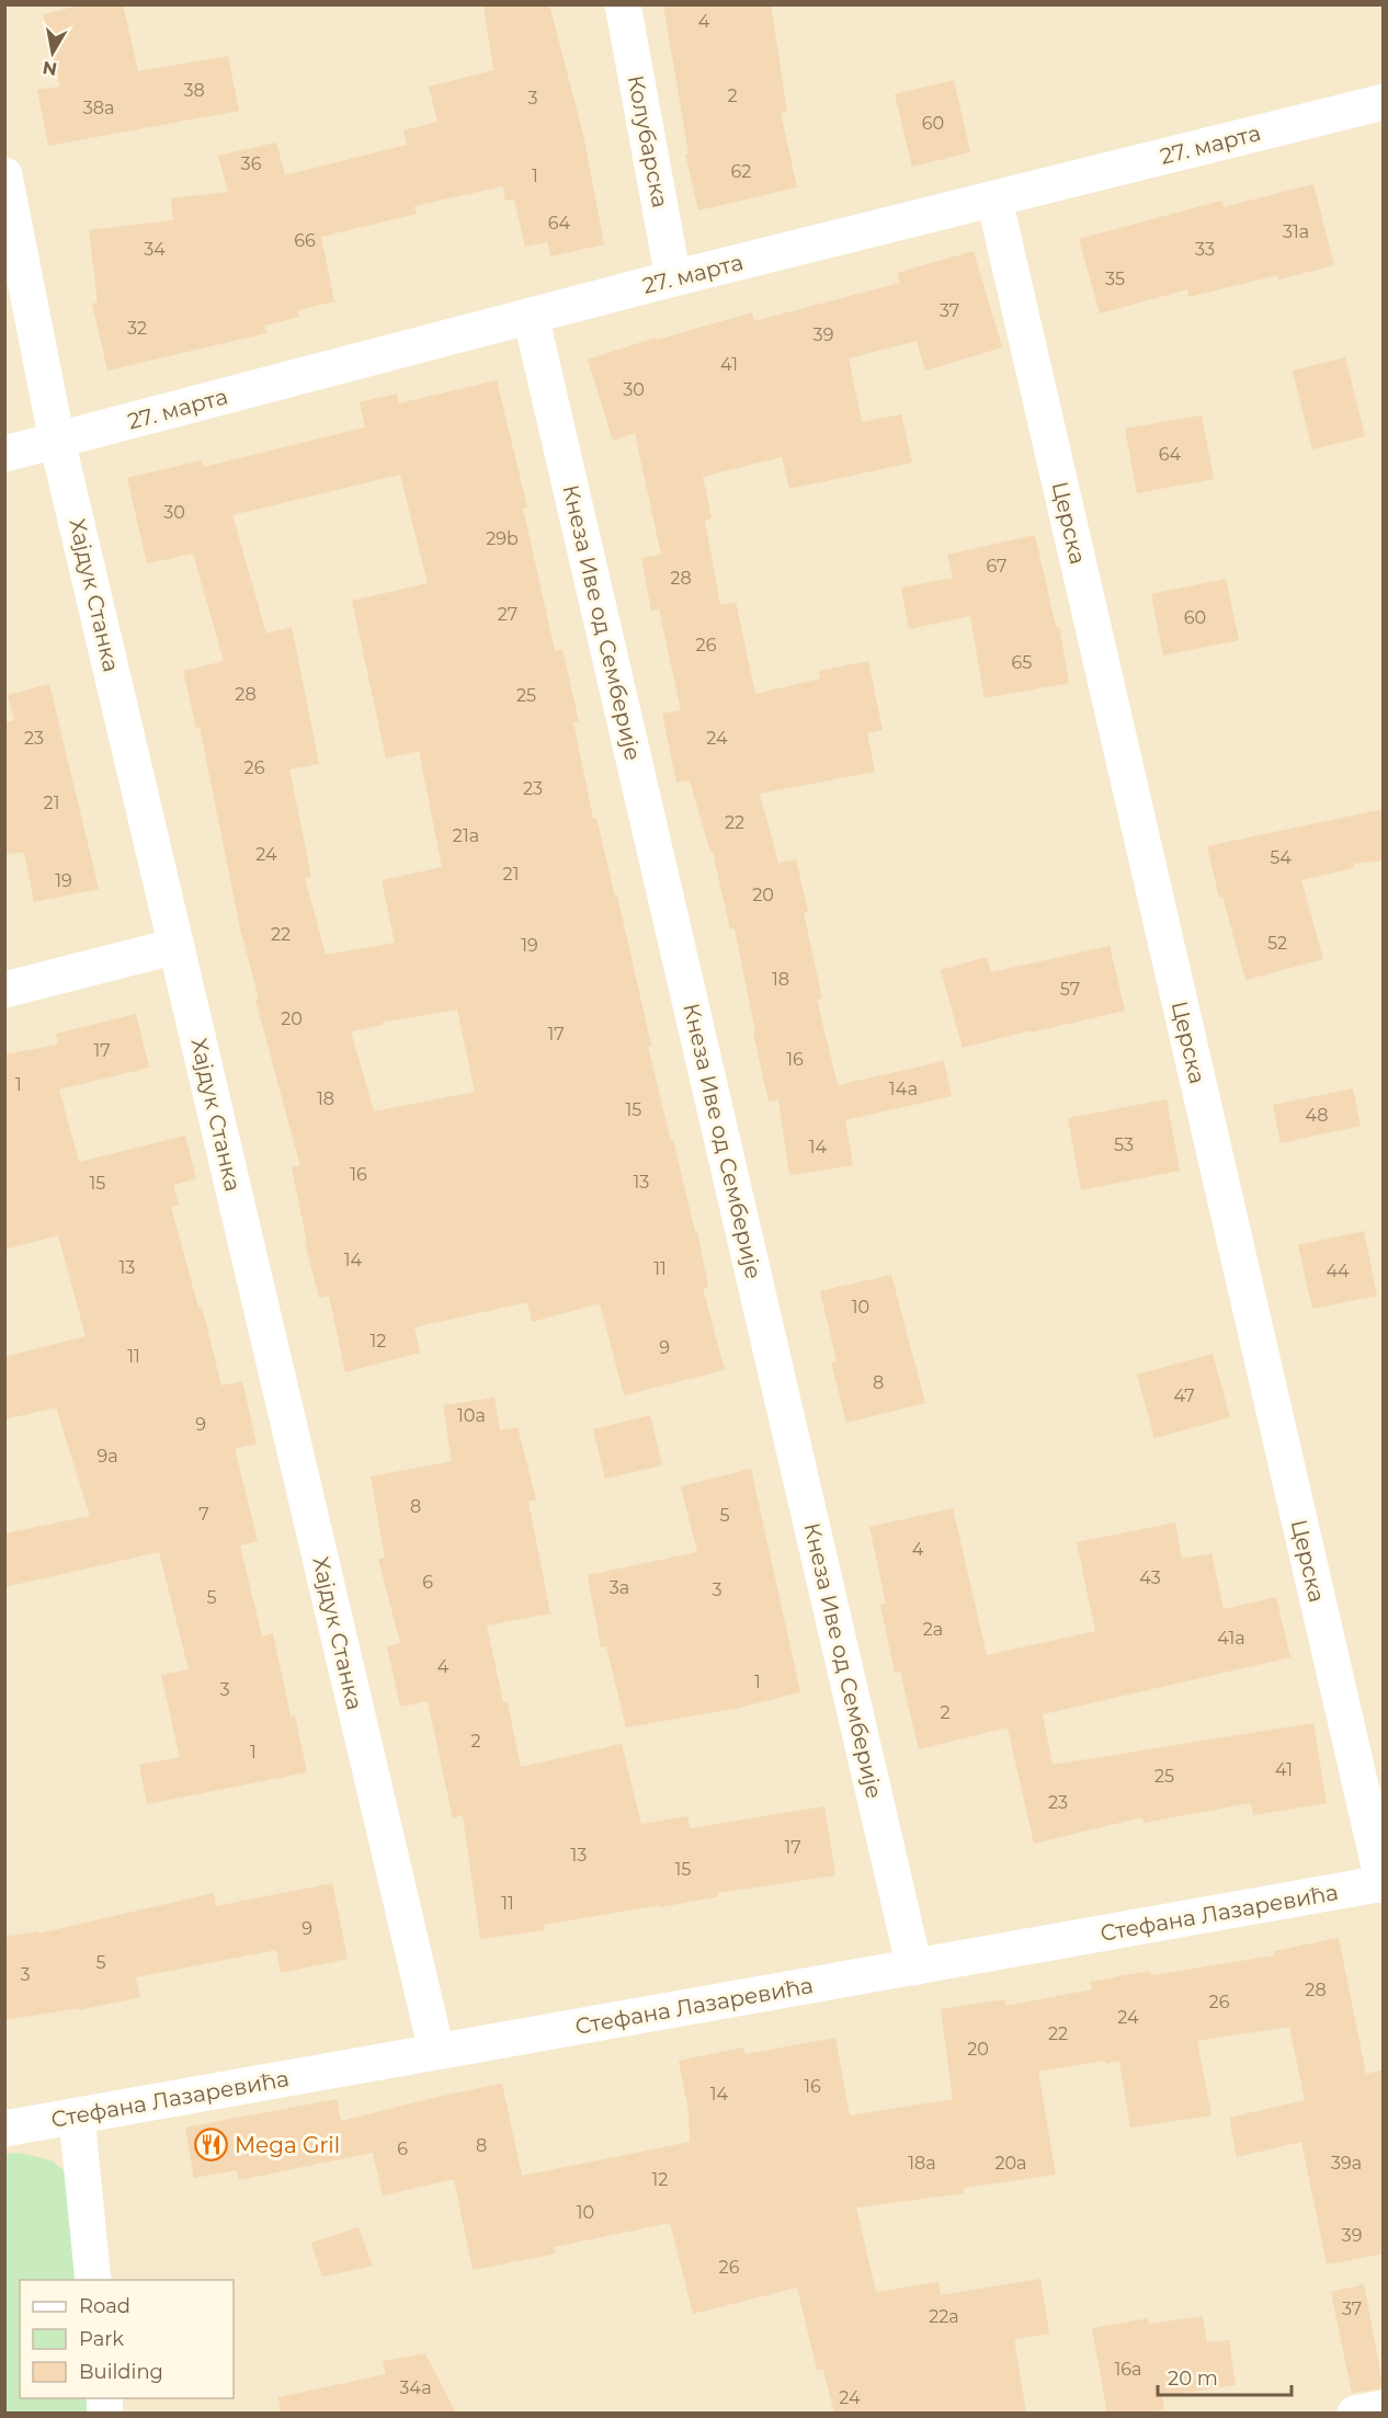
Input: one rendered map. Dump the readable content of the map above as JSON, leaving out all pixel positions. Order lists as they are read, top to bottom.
{
  "streets": {
    "street": [
      "Колубарска",
      "27. марта",
      "Церска",
      "Хајдук Станка",
      "Кнеза Иве од Семберије",
      "Стефана Лазаревића"
    ]
  },
  "crossings": [
    ["Колубарска", "27. марта"],
    ["27. марта", "Церска"],
    ["27. марта", "Хајдук Станка"],
    ["27. марта", "Кнеза Иве од Семберије"],
    ["Церска", "Стефана Лазаревића"],
    ["Хајдук Станка", "Стефана Лазаревића"],
    ["Кнеза Иве од Семберије", "Стефана Лазаревића"]
  ],
  "places": {
    "restaurant": ["Mega Gril"]
  },
  "house_numbers": [
    "4",
    "38",
    "2",
    "3",
    "38a",
    "60",
    "36",
    "62",
    "1",
    "64",
    "31a",
    "66",
    "34",
    "33",
    "35",
    "37",
    "32",
    "39",
    "41",
    "30",
    "64",
    "30",
    "29b",
    "67",
    "28",
    "27",
    "60",
    "26",
    "65",
    "28",
    "25",
    "23",
    "24",
    "26",
    "23",
    "21",
    "22",
    "21a",
    "24",
    "54",
    "21",
    "19",
    "20",
    "22",
    "52",
    "19",
    "18",
    "57",
    "20",
    "17",
    "17",
    "16",
    "1",
    "14a",
    "18",
    "15",
    "48",
    "53",
    "14",
    "16",
    "13",
    "15",
    "14",
    "13",
    "11",
    "44",
    "10",
    "12",
    "9",
    "11",
    "8",
    "47",
    "10a",
    "9",
    "9a",
    "8",
    "7",
    "5",
    "4",
    "43",
    "6",
    "3a",
    "3",
    "5",
    "2a",
    "41a",
    "4",
    "1",
    "3",
    "2",
    "2",
    "1",
    "41",
    "25",
    "23",
    "17",
    "13",
    "15",
    "11",
    "9",
    "5",
    "3",
    "28",
    "26",
    "24",
    "22",
    "20",
    "16",
    "14",
    "8",
    "6",
    "18a",
    "20a",
    "39a",
    "12",
    "10",
    "39",
    "26",
    "37",
    "22a",
    "16a",
    "34a",
    "24"
  ],
  "legend": ["Road", "Park", "Building"],
  "scale_bar": "20 m",
  "north": "bottom"
}
